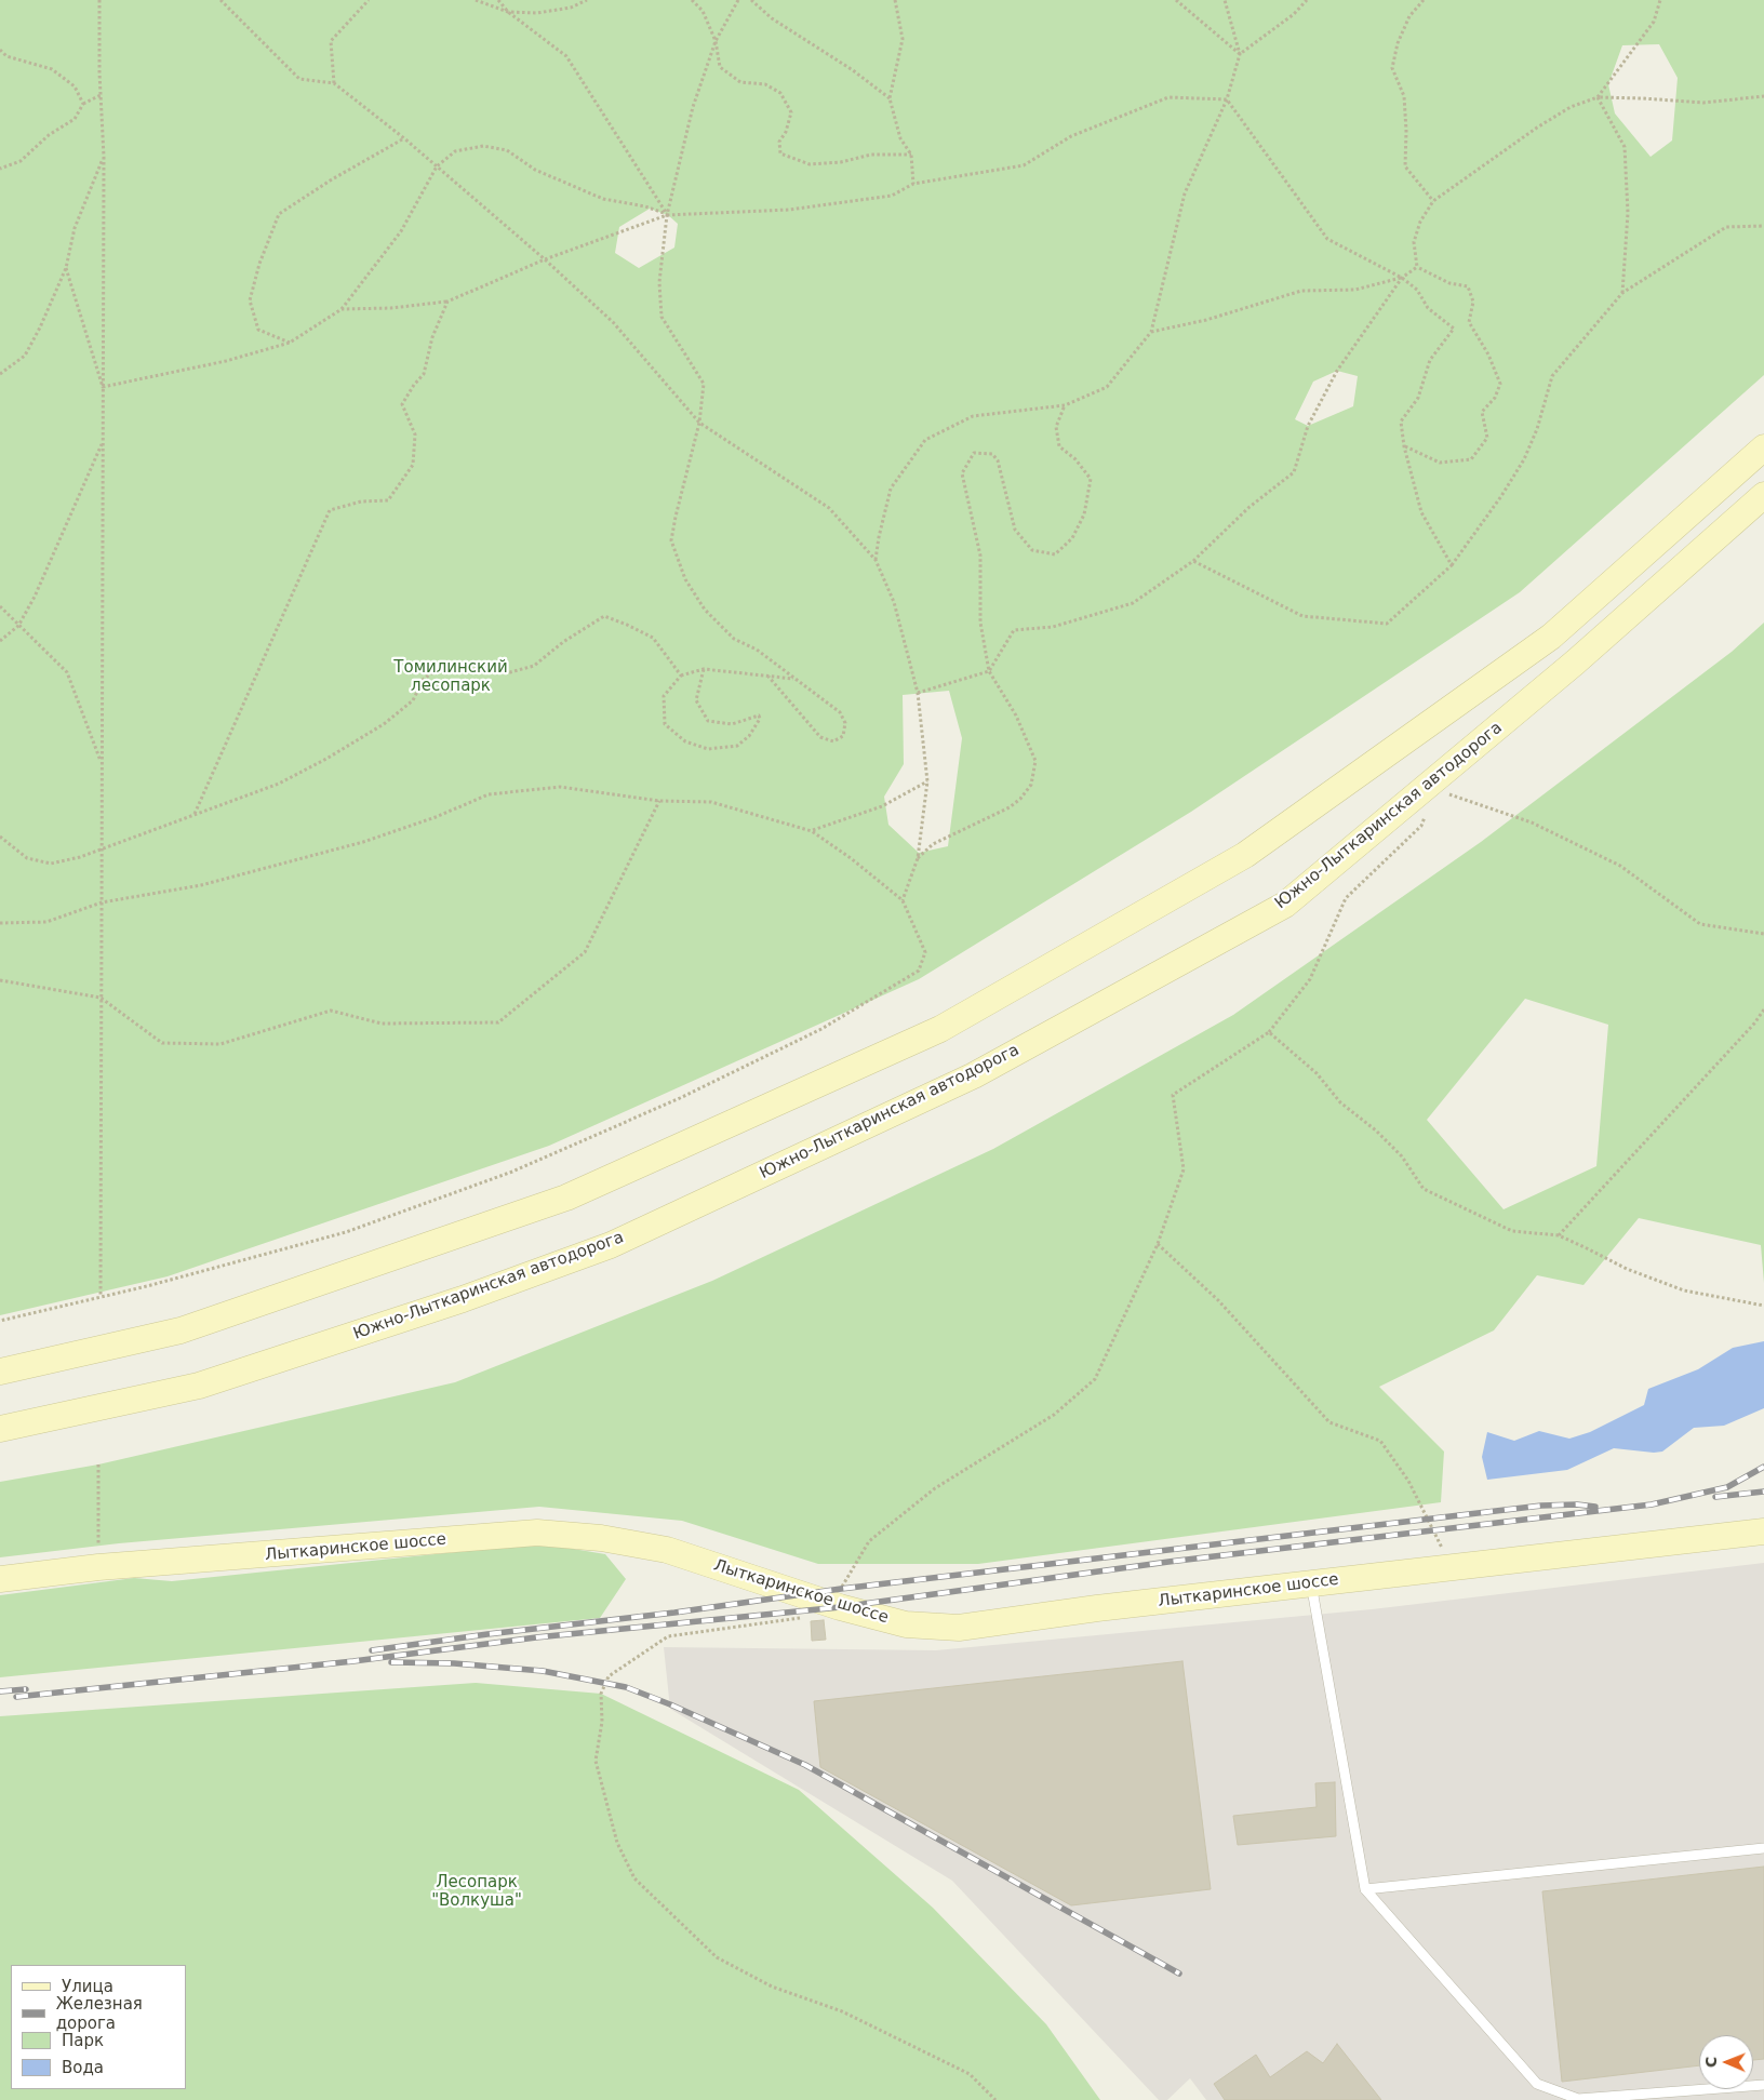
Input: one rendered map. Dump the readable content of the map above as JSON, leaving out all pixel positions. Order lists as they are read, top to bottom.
{
  "streets": {
    "main road": ["Южно-Лыткаринская автодорога", "Лыткаринское шоссе"]
  },
  "parks": ["Томилинский лесопарк", "Лесопарк \"Волкуша\""],
  "legend": [
    "Улица",
    "Железная дорога",
    "Парк",
    "Вода"
  ],
  "north": "left"
}
